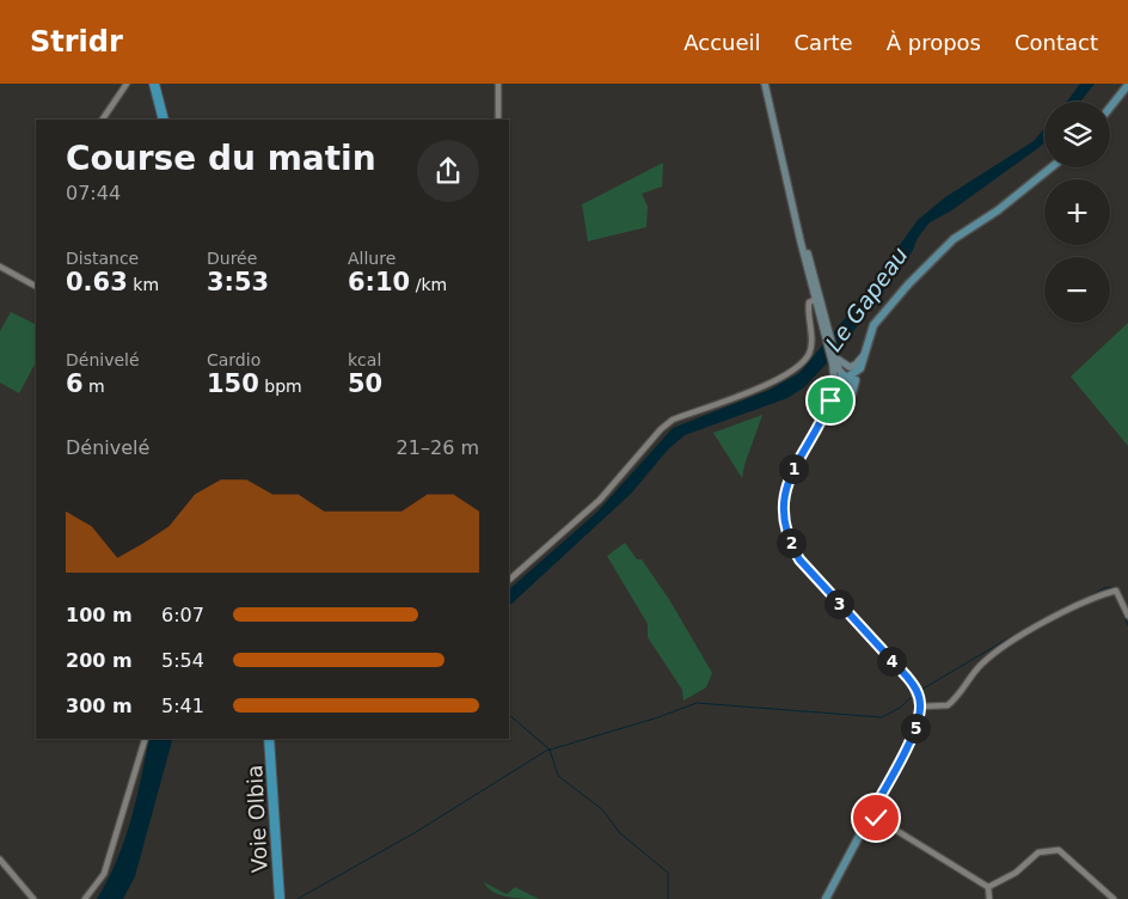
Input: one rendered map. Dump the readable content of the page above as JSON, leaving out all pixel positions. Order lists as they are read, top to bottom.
{
  "streets": {
    "highway": ["Voie Olbia"]
  },
  "water": ["Le Gapeau"],
  "page": {
    "header": "Stridr",
    "nav": [
      "Accueil",
      "Carte",
      "À propos",
      "Contact"
    ],
    "map_buttons": ["+", "−"],
    "heading": ["Course du matin", "07:44"],
    "stats": [
      ["Distance", "0.63 km"],
      ["Durée", "3:53"],
      ["Allure", "6:10 /km"],
      ["Dénivelé", "6 m"],
      ["Cardio", "150 bpm"],
      ["kcal", "50"]
    ],
    "chart": ["Dénivelé", "21–26 m"],
    "pins": [
      "1",
      "2",
      "3",
      "4",
      "5"
    ],
    "list": [
      {
        "name": "100 m",
        "note": "6:07"
      },
      {
        "name": "200 m",
        "note": "5:54"
      },
      {
        "name": "300 m",
        "note": "5:41"
      }
    ]
  }
}
